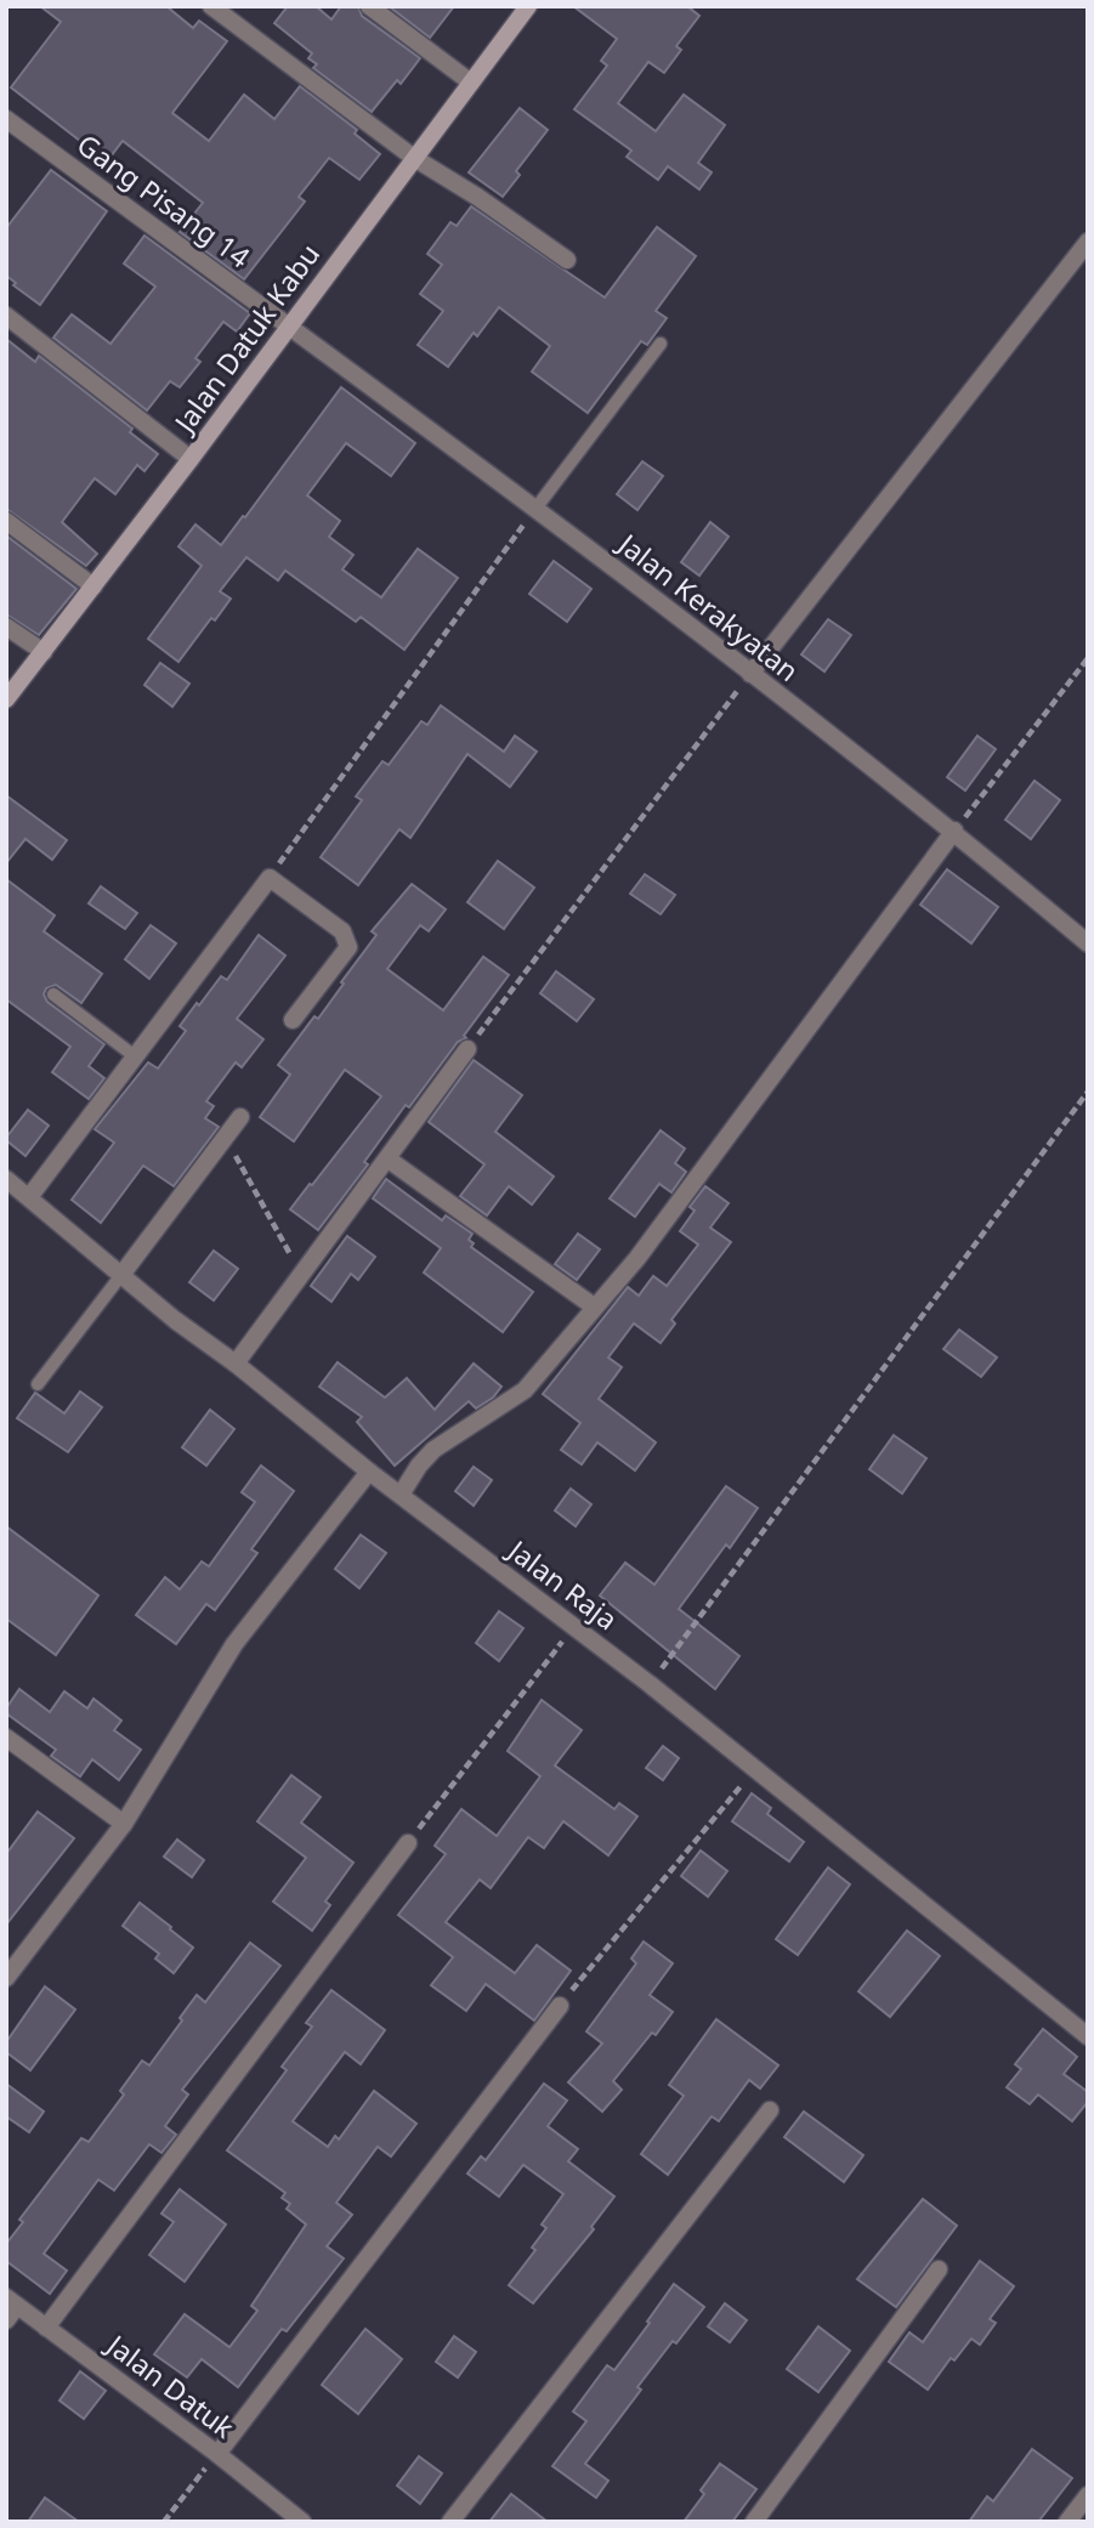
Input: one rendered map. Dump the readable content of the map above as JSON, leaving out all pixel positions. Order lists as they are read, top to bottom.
{
  "streets": {
    "street": [
      "Gang Pisang 14",
      "Jalan Datuk Kabu",
      "Jalan Kerakyatan",
      "Jalan Raja",
      "Jalan Datuk"
    ]
  },
  "crossings": [
    ["Gang Pisang 14", "Jalan Datuk Kabu"],
    ["Gang Pisang 14", "Jalan Kerakyatan"],
    ["Jalan Datuk Kabu", "Jalan Kerakyatan"]
  ]
}
